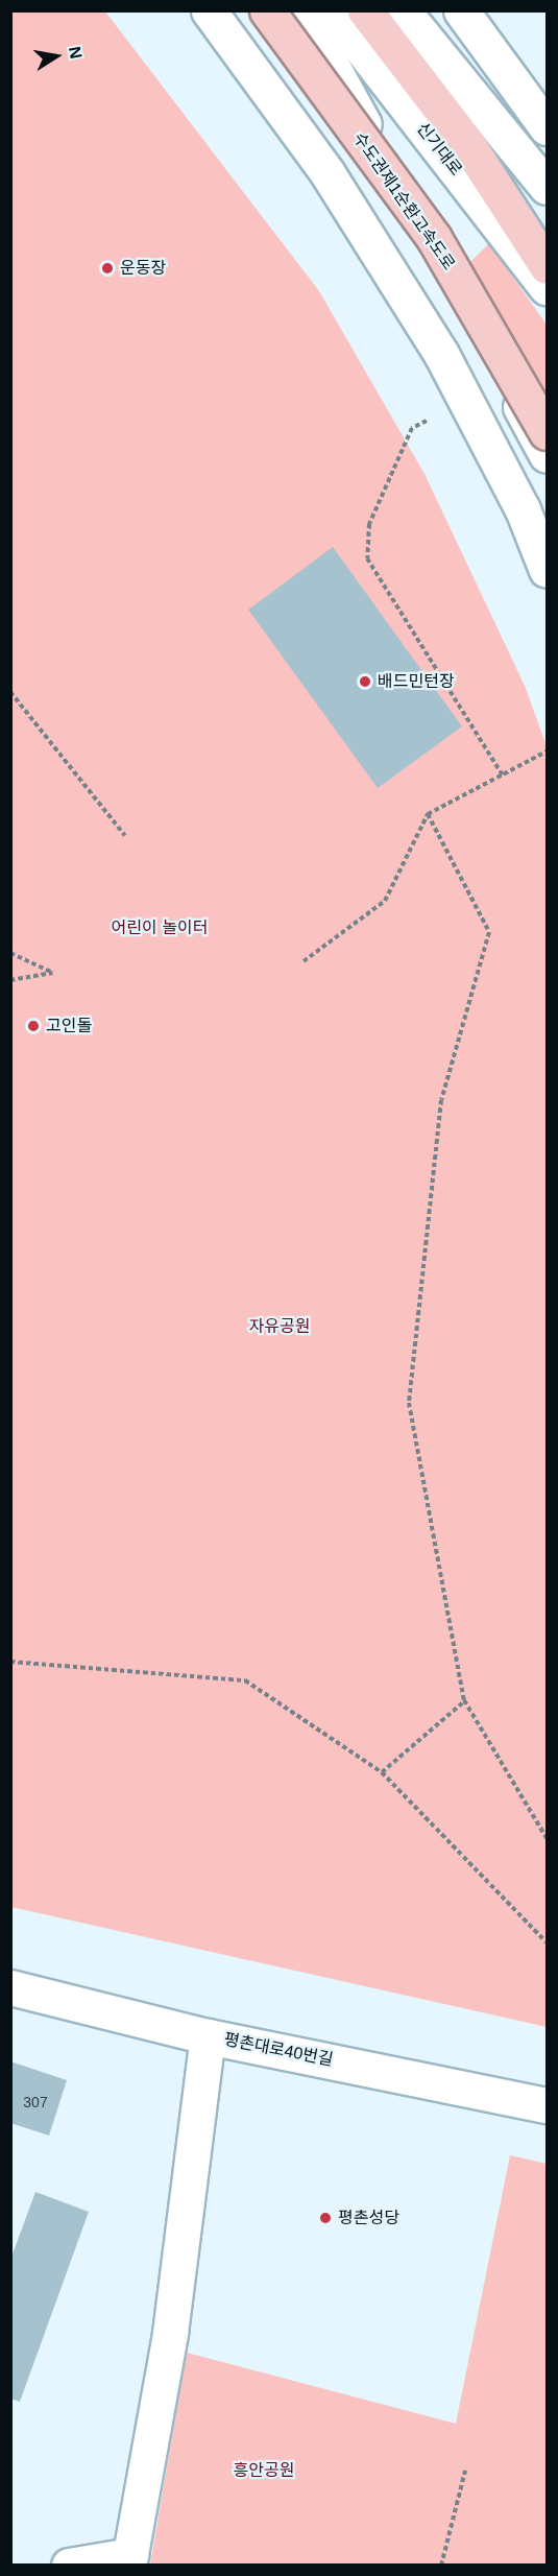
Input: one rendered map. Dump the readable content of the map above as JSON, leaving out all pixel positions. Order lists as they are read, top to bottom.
{
  "streets": {
    "highway": ["수도권제1순환고속도로"],
    "street": ["신기대로", "평촌대로40번길"]
  },
  "parks": ["어린이 놀이터", "자유공원", "흥안공원"],
  "places": [
    "운동장",
    "배드민턴장",
    "고인돌",
    "평촌성당"
  ],
  "house_numbers": ["307"],
  "north": "right"
}
